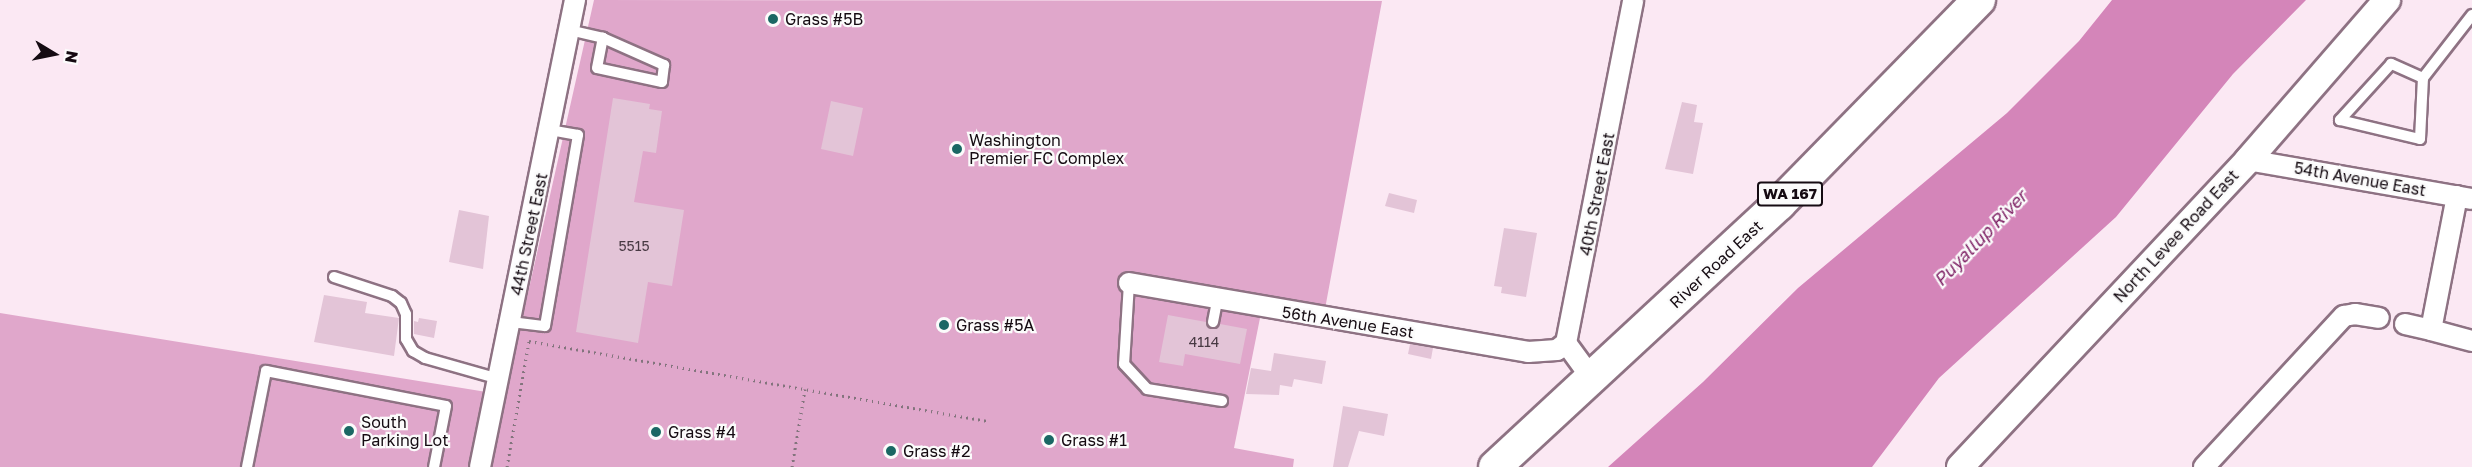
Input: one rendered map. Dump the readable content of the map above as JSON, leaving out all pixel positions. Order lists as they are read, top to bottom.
{
  "streets": {
    "main road": ["WA 167", "River Road East"],
    "street": [
      "54th Avenue East",
      "40th Street East",
      "44th Street East",
      "North Levee Road East",
      "56th Avenue East"
    ]
  },
  "crossings": [
    ["54th Avenue East", "North Levee Road East"],
    ["40th Street East", "56th Avenue East"]
  ],
  "water": ["Puyallup River"],
  "places": [
    "Grass #5B",
    "Washington Premier FC Complex",
    "Grass #5A",
    "South Parking Lot",
    "Grass #4",
    "Grass #1",
    "Grass #2"
  ],
  "house_numbers": ["5515", "4114"],
  "north": "right"
}
